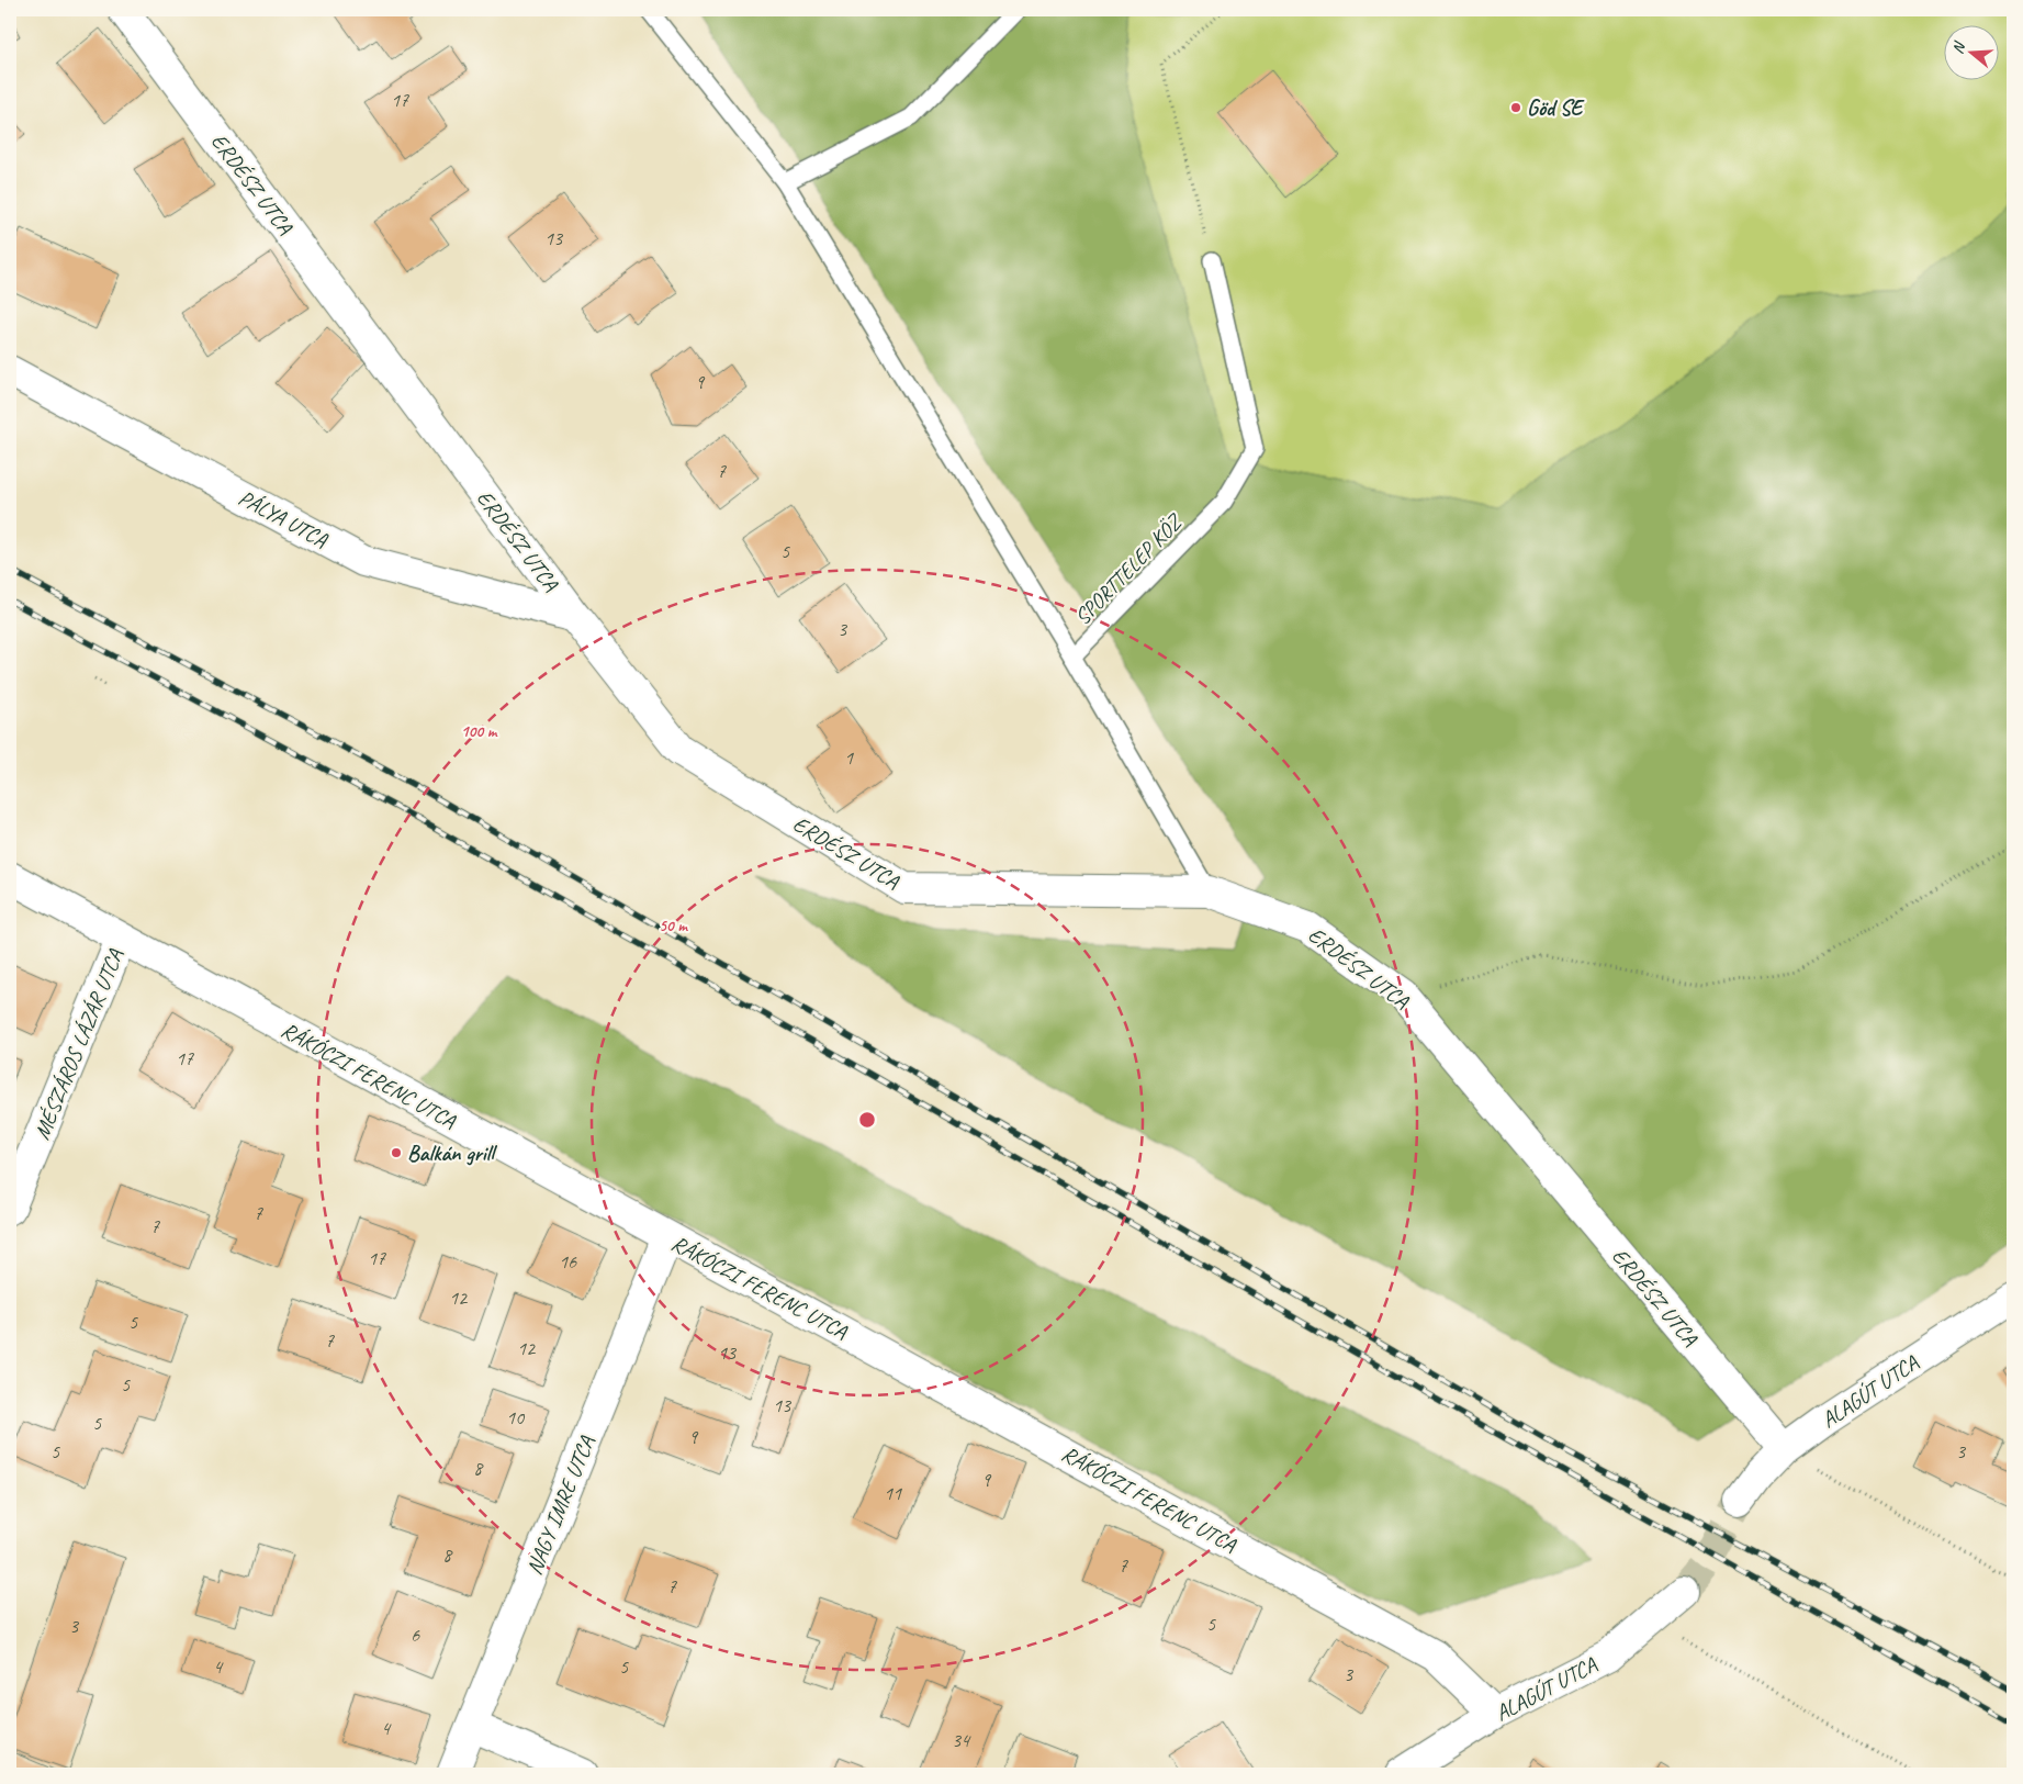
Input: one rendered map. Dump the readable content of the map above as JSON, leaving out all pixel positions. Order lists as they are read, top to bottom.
{
  "streets": {
    "street": [
      "ERDÉSZ UTCA",
      "PÁLYA UTCA",
      "MÉSZÁROS LÁZÁR UTCA",
      "RÁKÓCZI FERENC UTCA",
      "ALAGÚT UTCA",
      "NAGY IMRE UTCA"
    ],
    "lane": ["SPORTTELEP KÖZ"]
  },
  "crossings": [
    ["ERDÉSZ UTCA", "PÁLYA UTCA"],
    ["ERDÉSZ UTCA", "SPORTTELEP KÖZ"],
    ["ERDÉSZ UTCA", "ALAGÚT UTCA"],
    ["MÉSZÁROS LÁZÁR UTCA", "RÁKÓCZI FERENC UTCA"],
    ["RÁKÓCZI FERENC UTCA", "ALAGÚT UTCA"],
    ["RÁKÓCZI FERENC UTCA", "NAGY IMRE UTCA"]
  ],
  "places": ["Göd SE", "Balkán grill"],
  "house_numbers": [
    "17",
    "13",
    "9",
    "7",
    "5",
    "3",
    "1",
    "17",
    "7",
    "7",
    "17",
    "16",
    "12",
    "5",
    "7",
    "12",
    "13",
    "5",
    "13",
    "10",
    "5",
    "9",
    "5",
    "3",
    "8",
    "9",
    "11",
    "8",
    "7",
    "7",
    "5",
    "3",
    "6",
    "4",
    "5",
    "3",
    "4",
    "34"
  ],
  "north": "left",
  "rings": ["100 m", "50 m"]
}
